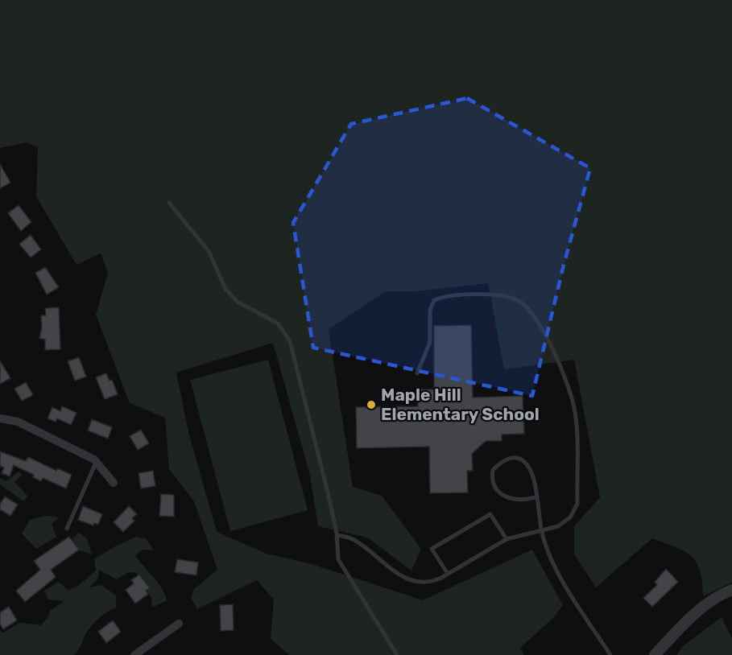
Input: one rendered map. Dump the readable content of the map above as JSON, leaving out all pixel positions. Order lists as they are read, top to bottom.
{
  "places": ["Maple Hill Elementary School"]
}
